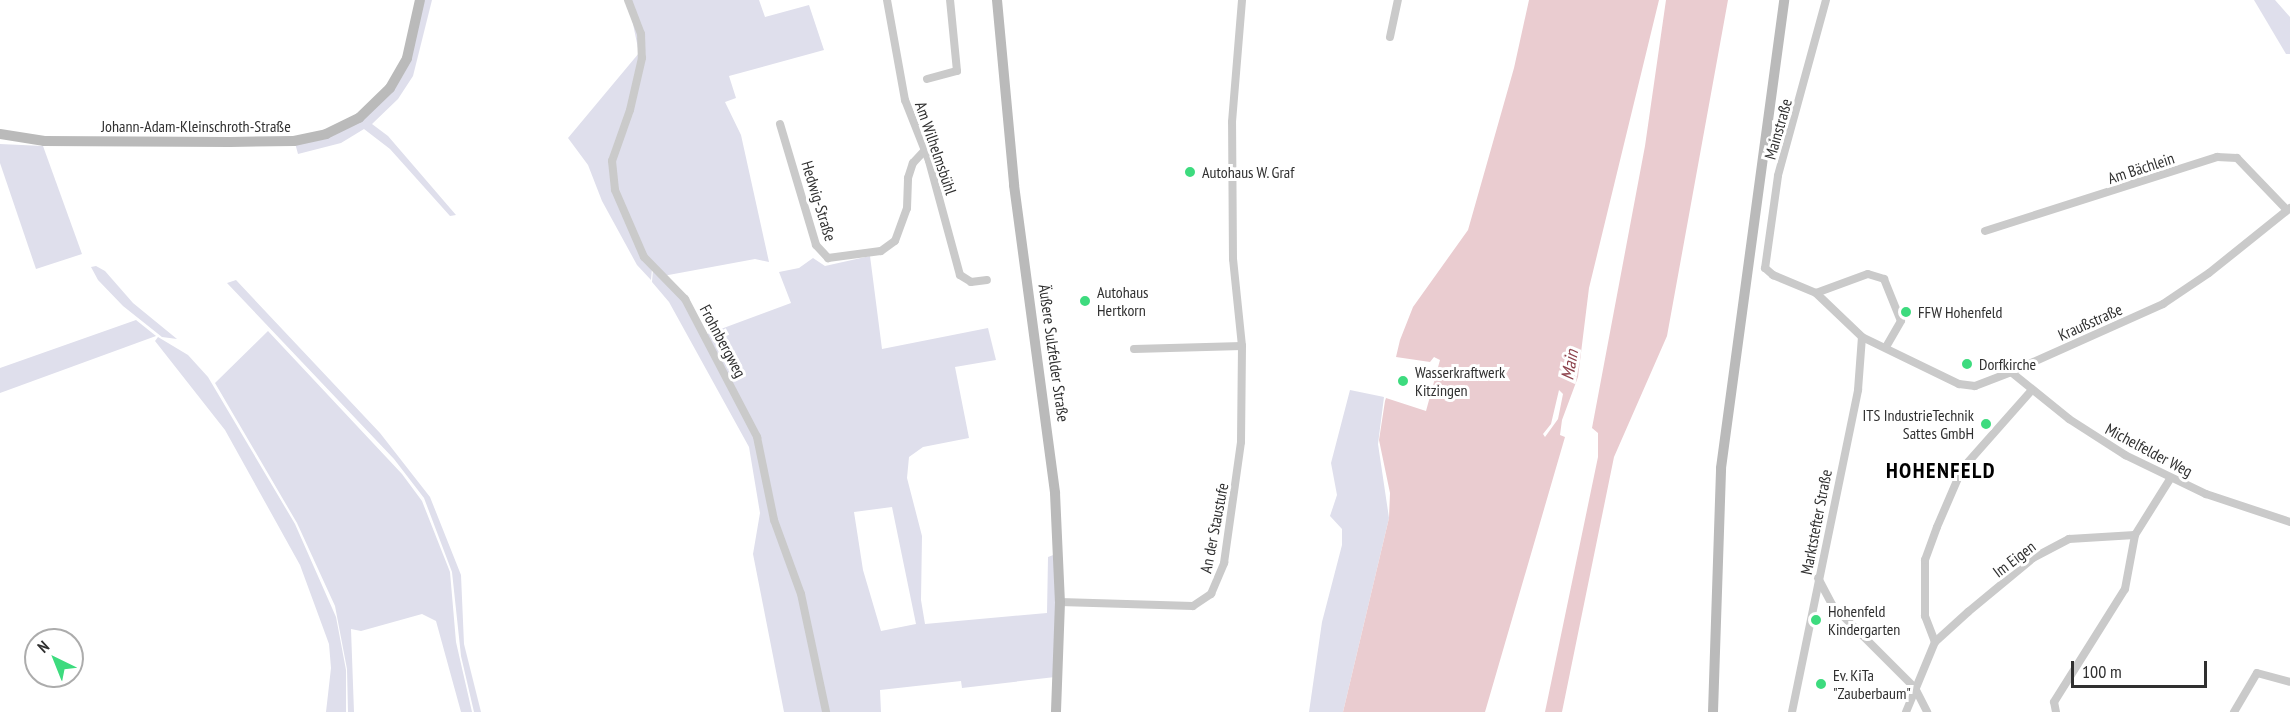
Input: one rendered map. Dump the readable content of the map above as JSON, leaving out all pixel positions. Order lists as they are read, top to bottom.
{
  "streets": {
    "main road": ["Johann-Adam-Kleinschroth-Straße", "Äußere Sulzfelder Straße"],
    "street": [
      "Mainstraße",
      "Am Wilhelmsbühl",
      "Am Bächlein",
      "Hedwig-Straße",
      "Kraußstraße",
      "Frohnbergweg",
      "Michelfelder Weg",
      "Marktstefter Straße",
      "An der Staustufe",
      "Im Eigen"
    ]
  },
  "crossings": [
    ["Mainstraße", "Kraußstraße"],
    ["Am Wilhelmsbühl", "Hedwig-Straße"],
    ["Am Bächlein", "Kraußstraße"],
    ["Kraußstraße", "Michelfelder Weg"],
    ["Kraußstraße", "Marktstefter Straße"],
    ["Äußere Sulzfelder Straße", "An der Staustufe"]
  ],
  "districts": ["HOHENFELD"],
  "water": ["Main"],
  "places": [
    "Autohaus W. Graf",
    "Autohaus Hertkorn",
    "FFW Hohenfeld",
    "Dorfkirche",
    "Wasserkraftwerk Kitzingen",
    "ITS IndustrieTechnik Sattes GmbH",
    "Hohenfeld Kindergarten",
    "Ev. KiTa \"Zauberbaum\""
  ],
  "scale_bar": "100 m",
  "north": "top left"
}
